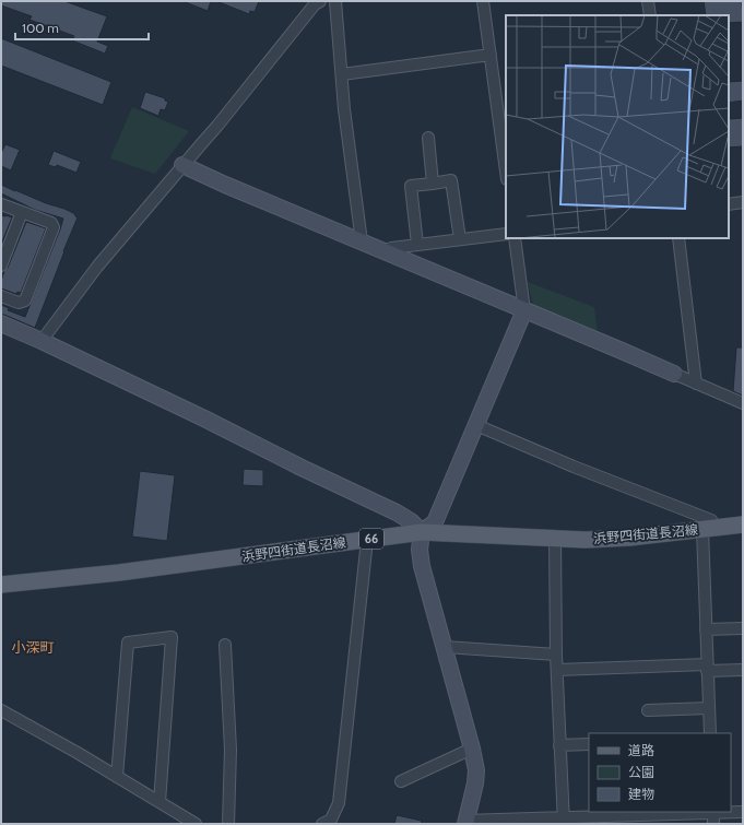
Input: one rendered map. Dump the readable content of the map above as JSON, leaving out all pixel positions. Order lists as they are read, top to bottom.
{
  "streets": {
    "main road": ["浜野四街道長沼線", "66"]
  },
  "districts": ["小深町"],
  "legend": ["道路", "公園", "建物"],
  "scale_bar": "100 m"
}
